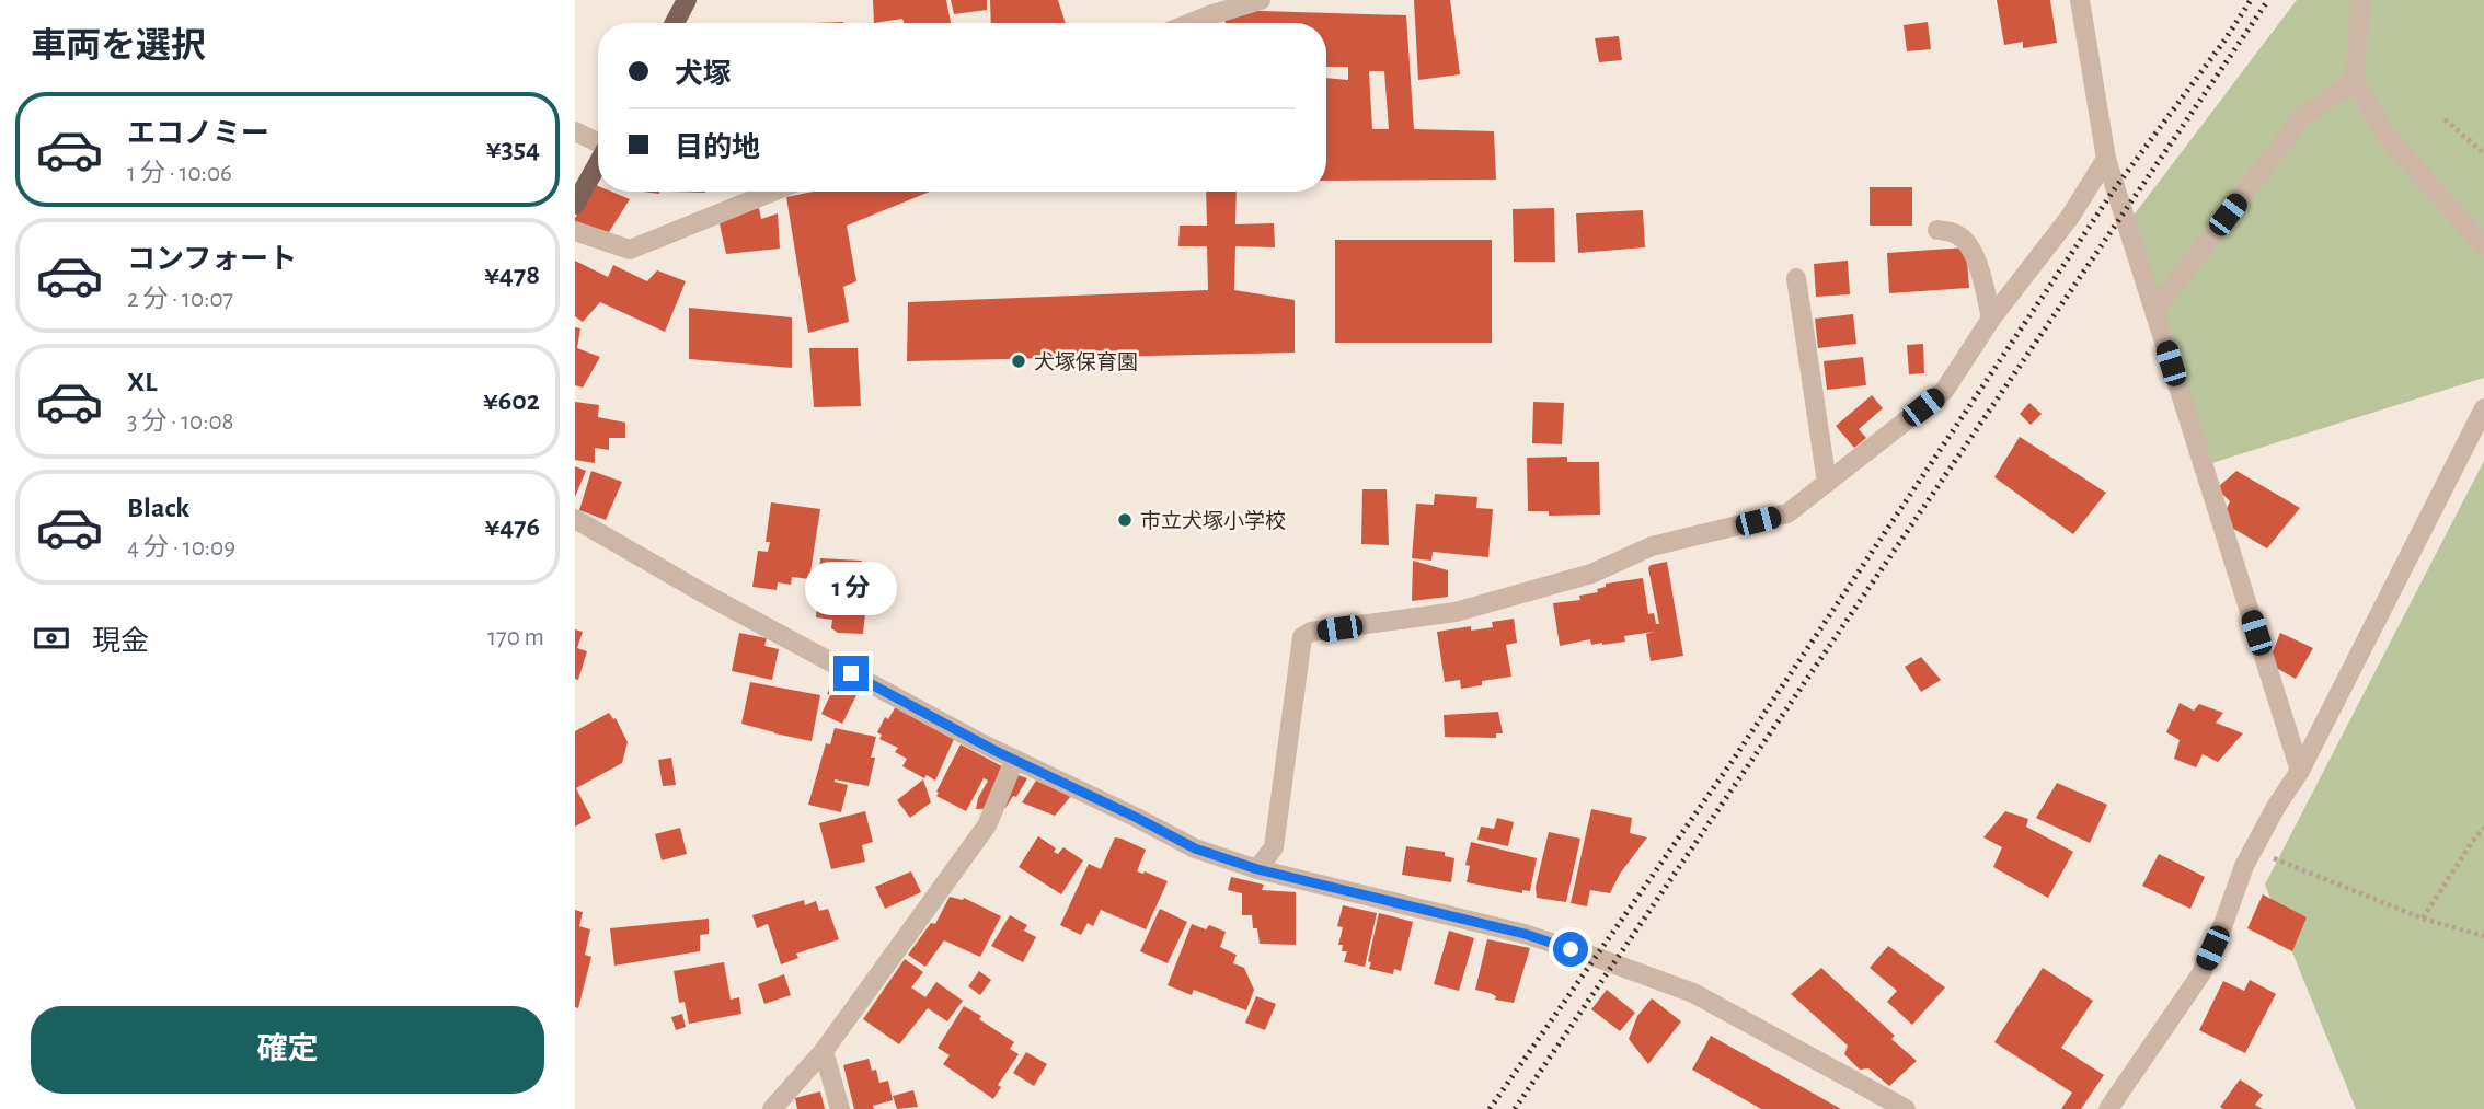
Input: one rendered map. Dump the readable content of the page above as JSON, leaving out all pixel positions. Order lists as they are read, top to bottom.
{
  "places": ["犬塚保育園", "市立犬塚小学校"],
  "page": {
    "heading": "車両を選択",
    "banner": ["犬塚", "目的地"],
    "list": [
      {
        "name": "エコノミー",
        "note": "1 分 · 10:06",
        "value": "¥354"
      },
      {
        "name": "コンフォート",
        "note": "2 分 · 10:07",
        "value": "¥478"
      },
      {
        "name": "XL",
        "note": "3 分 · 10:08",
        "value": "¥602"
      },
      {
        "name": "Black",
        "note": "4 分 · 10:09",
        "value": "¥476"
      }
    ],
    "bubble": "1 分",
    "pay": ["現金", "170 m"],
    "buttons": "確定"
  }
}
